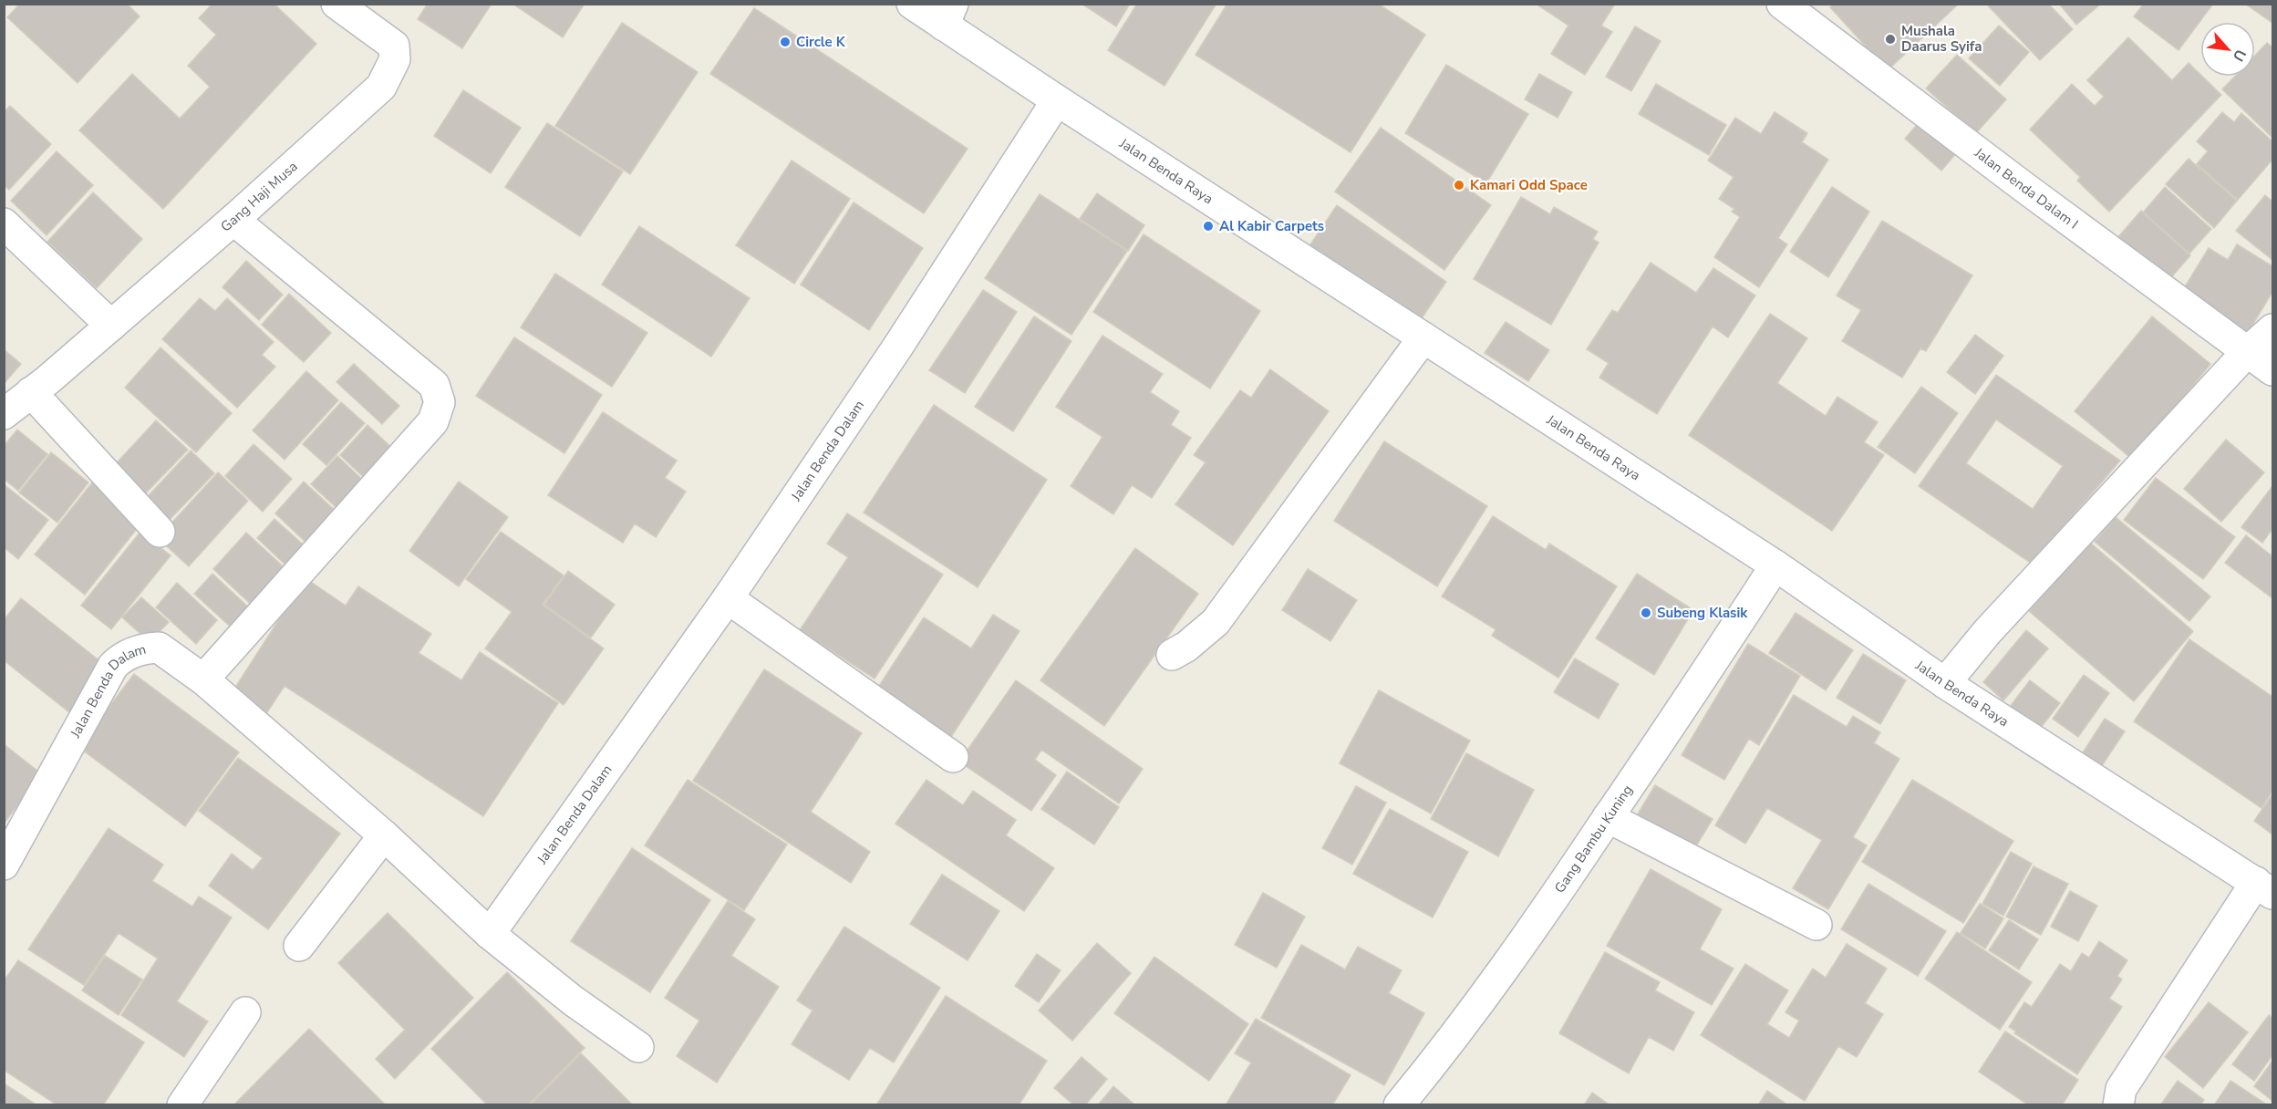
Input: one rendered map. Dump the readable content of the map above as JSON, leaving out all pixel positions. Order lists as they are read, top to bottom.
{
  "streets": {
    "street": [
      "Jalan Benda Raya",
      "Jalan Benda Dalam I",
      "Gang Haji Musa",
      "Jalan Benda Dalam",
      "Gang Bambu Kuning"
    ]
  },
  "crossings": [
    ["Jalan Benda Raya", "Jalan Benda Dalam"],
    ["Jalan Benda Raya", "Gang Bambu Kuning"]
  ],
  "places": [
    "Mushala Daarus Syifa",
    "Circle K",
    "Kamari Odd Space",
    "Al Kabir Carpets",
    "Subeng Klasik"
  ],
  "north": "bottom right"
}
